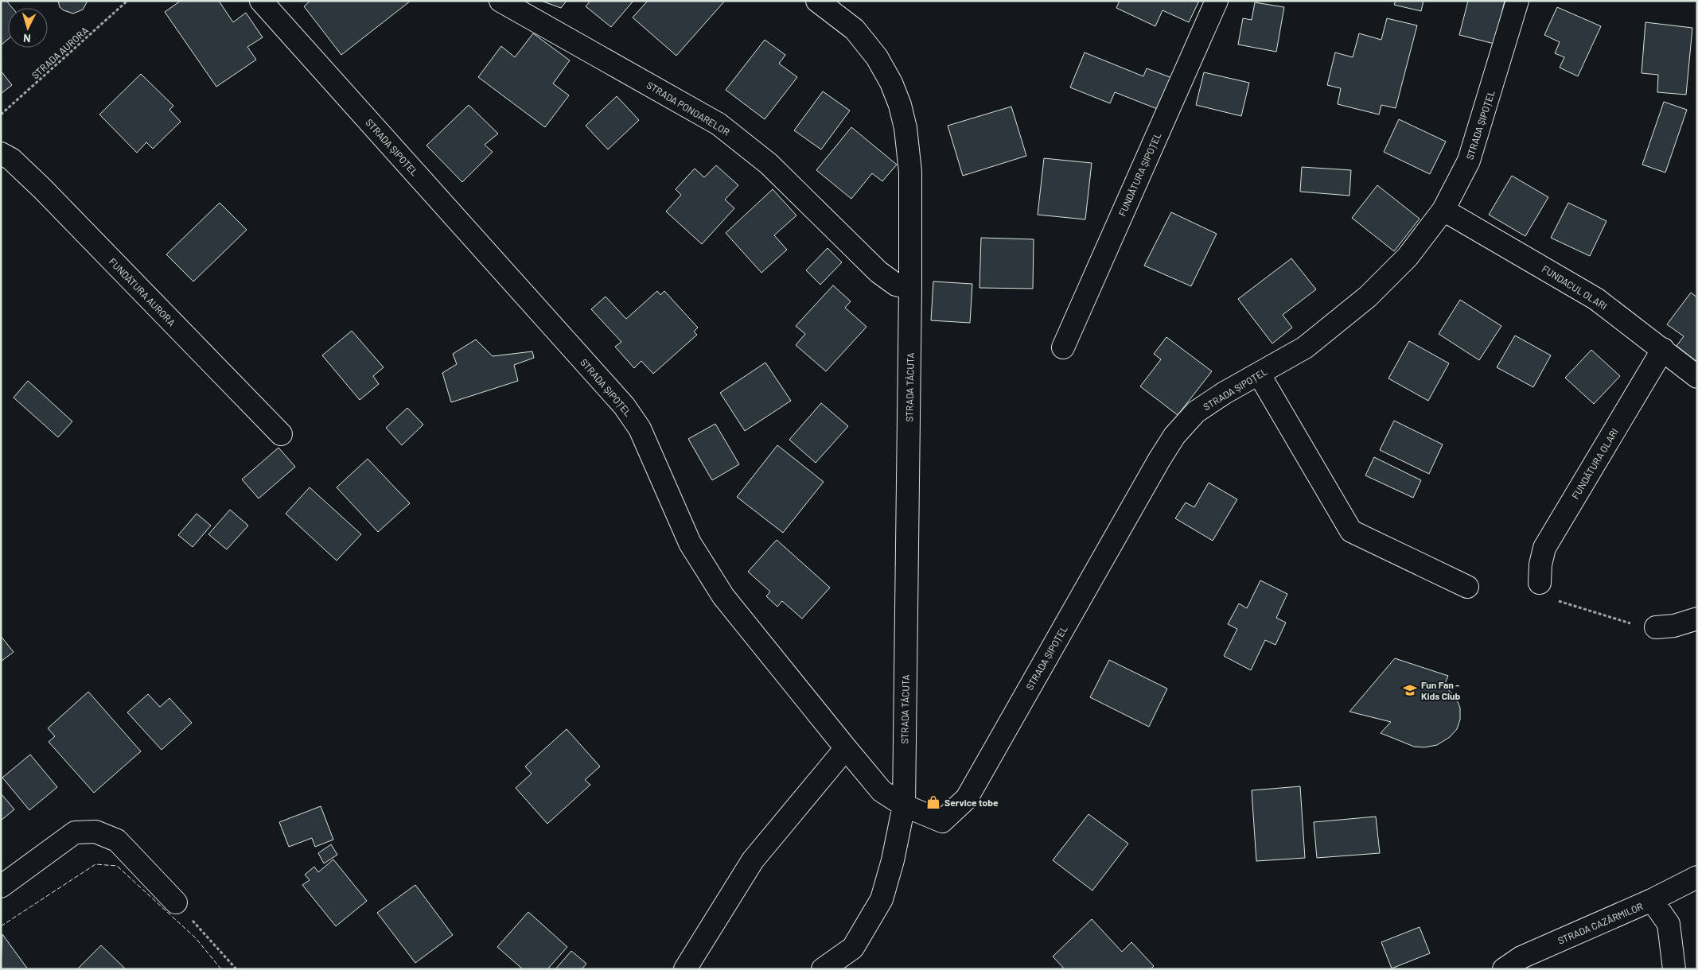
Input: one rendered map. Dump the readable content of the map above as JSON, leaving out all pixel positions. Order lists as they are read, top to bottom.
{
  "streets": {
    "street": [
      "STRADA PONOARELOR",
      "STRADA ȘIPOȚEL",
      "FUNDĂTURA ȘIPOȚEL",
      "FUNDACUL OLARI",
      "FUNDĂTURA AURORA",
      "STRADA TĂCUTA",
      "FUNDĂTURA OLARI",
      "STRADA CAZĂRMILOR"
    ],
    "path": ["STRADA AURORA"]
  },
  "crossings": [
    ["STRADA PONOARELOR", "STRADA TĂCUTA"],
    ["STRADA ȘIPOȚEL", "FUNDACUL OLARI"],
    ["STRADA ȘIPOȚEL", "STRADA TĂCUTA"],
    ["FUNDACUL OLARI", "FUNDĂTURA OLARI"]
  ],
  "places": {
    "school or university": ["Fun Fan - Kids Club"],
    "shop": ["Service tobe"]
  },
  "north": "bottom"
}
